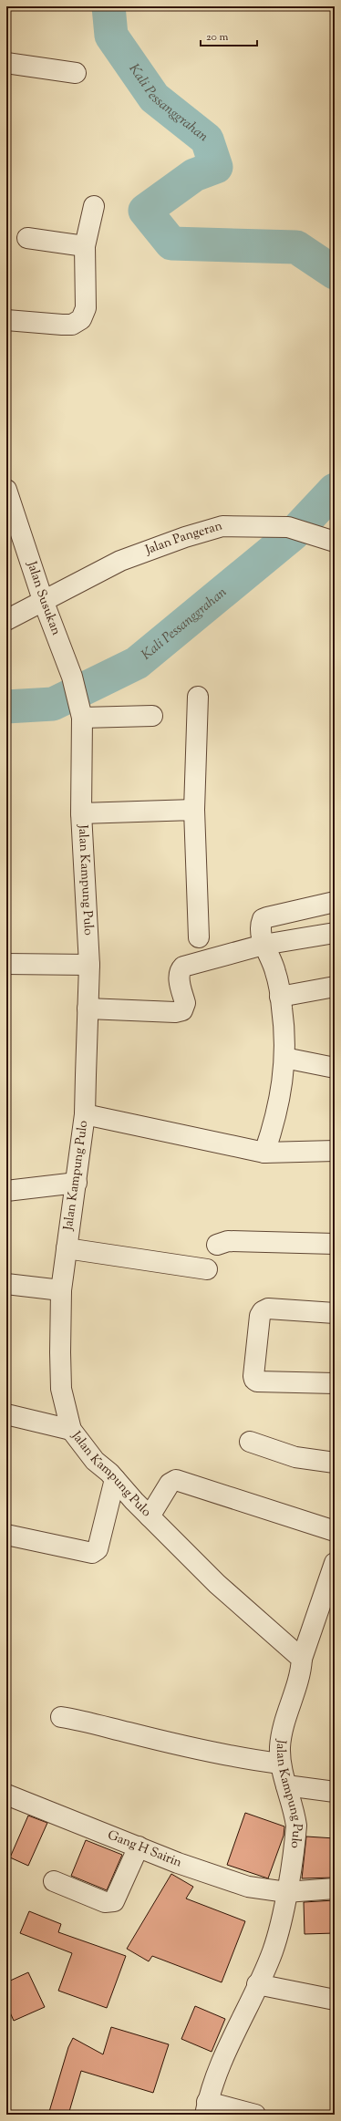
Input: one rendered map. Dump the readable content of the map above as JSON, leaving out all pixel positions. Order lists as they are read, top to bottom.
{
  "streets": {
    "street": [
      "Jalan Pangeran",
      "Jalan Susukan",
      "Jalan Kampung Pulo",
      "Gang H Sairin"
    ]
  },
  "crossings": [
    ["Jalan Pangeran", "Jalan Susukan"],
    ["Jalan Susukan", "Jalan Kampung Pulo"],
    ["Jalan Kampung Pulo", "Gang H Sairin"]
  ],
  "water": ["Kali Pessanggrahan"],
  "scale_bar": "20 m"
}
